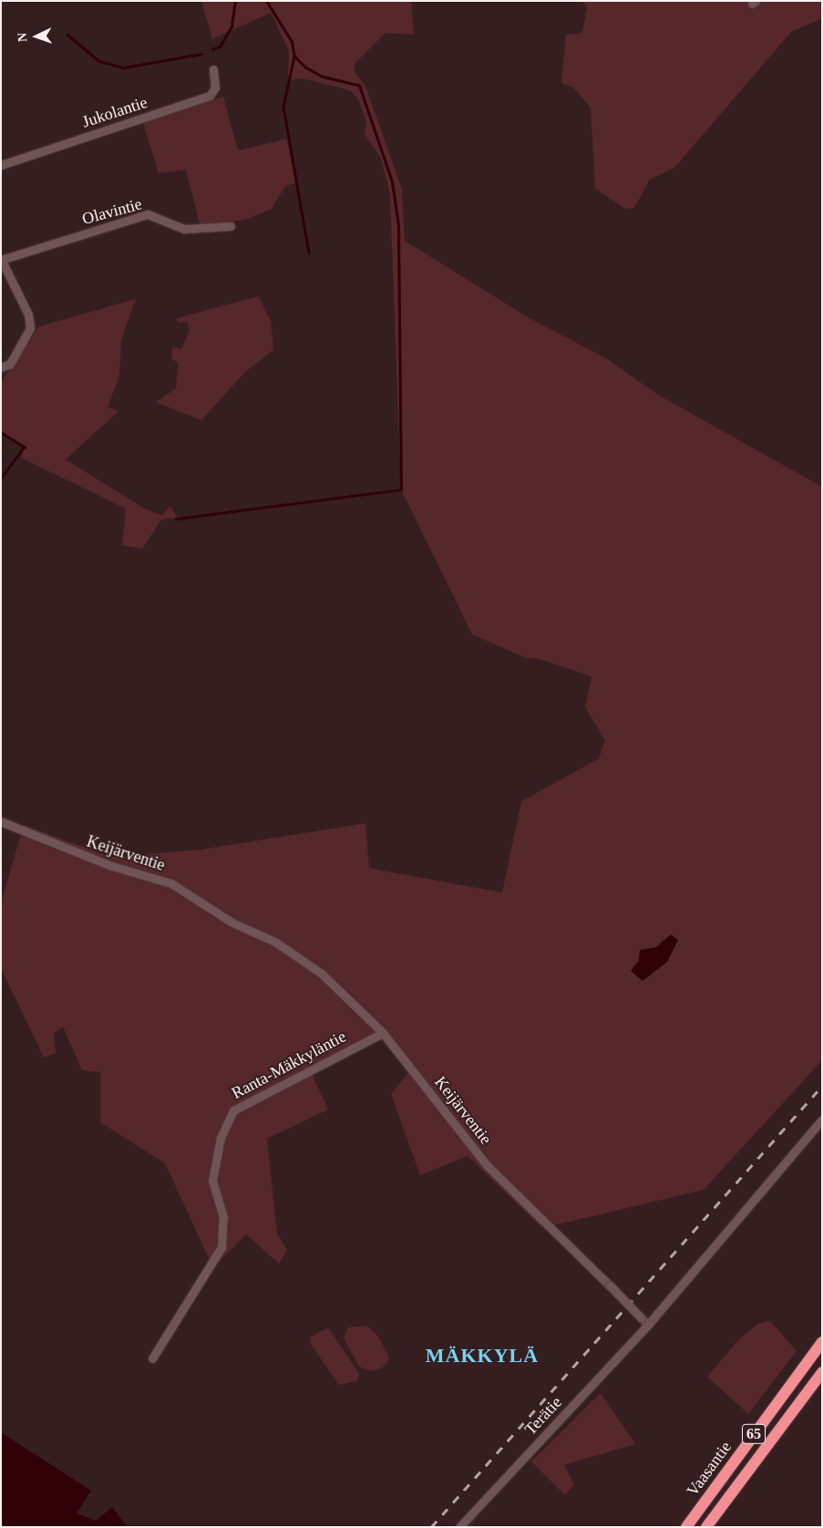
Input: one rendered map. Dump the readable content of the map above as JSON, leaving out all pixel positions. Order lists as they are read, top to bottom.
{
  "streets": {
    "highway": ["65", "Vaasantie"],
    "street": [
      "Jukolantie",
      "Olavintie",
      "Keijärventie",
      "Ranta-Mäkkyläntie",
      "Terätie"
    ]
  },
  "crossings": [
    ["Keijärventie", "Ranta-Mäkkyläntie"],
    ["Keijärventie", "Terätie"]
  ],
  "districts": ["MÄKKYLÄ"],
  "north": "left"
}
